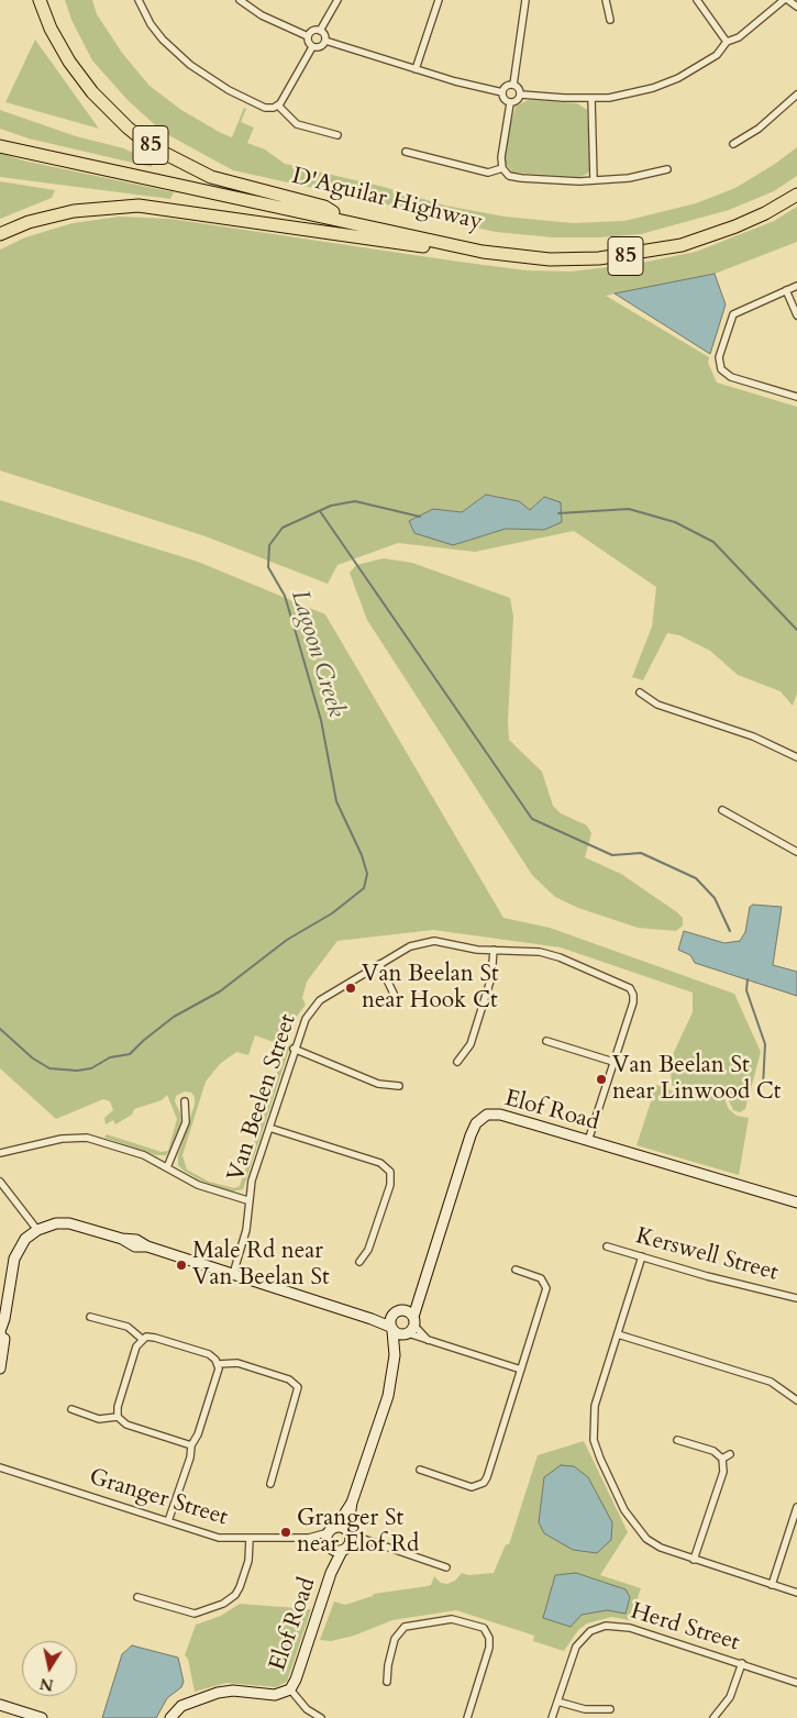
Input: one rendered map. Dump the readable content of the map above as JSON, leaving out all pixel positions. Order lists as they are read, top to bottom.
{
  "streets": {
    "highway": ["85", "D'Aguilar Highway"],
    "street": [
      "Van Beelen Street",
      "Elof Road",
      "Kerswell Street",
      "Granger Street",
      "Herd Street"
    ]
  },
  "crossings": [
    ["Van Beelen Street", "Elof Road"],
    ["Elof Road", "Granger Street"]
  ],
  "water": ["Lagoon Creek"],
  "places": [
    "Van Beelan St near Hook Ct",
    "Van Beelan St near Linwood Ct",
    "Male Rd near Van Beelan St",
    "Granger St near Elof Rd"
  ],
  "north": "bottom"
}
